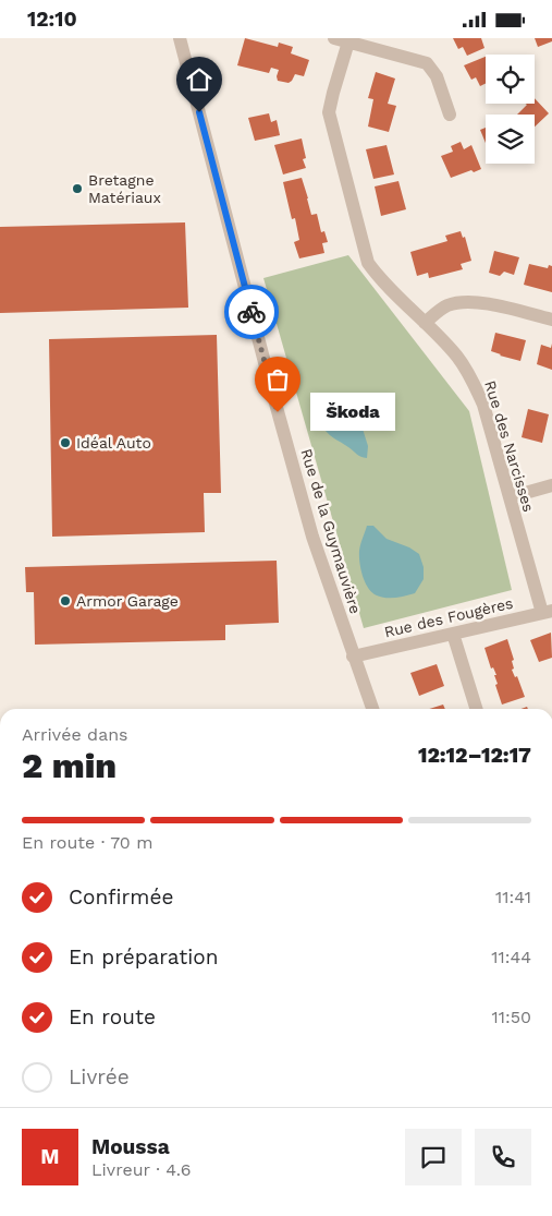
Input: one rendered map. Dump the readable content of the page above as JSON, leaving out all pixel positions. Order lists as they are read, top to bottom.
{
  "streets": {
    "street": ["Rue des Narcisses", "Rue de la Guymauvière", "Rue des Fougères"]
  },
  "crossings": [
    ["Rue des Narcisses", "Rue des Fougères"],
    ["Rue de la Guymauvière", "Rue des Fougères"]
  ],
  "places": [
    "Bretagne Matériaux",
    "Škoda",
    "Idéal Auto",
    "Armor Garage"
  ],
  "page": {
    "status": "12:10",
    "bubble": "Škoda",
    "heading": ["2 min", "Arrivée dans", "12:12–12:17"],
    "panel": ["Moussa", "Livreur · 4.6"],
    "bar": "En route · 70 m",
    "list": [
      ["Confirmée", "11:41"],
      ["En préparation", "11:44"],
      ["En route", "11:50"],
      "Livrée"
    ],
    "round": "M"
  }
}
